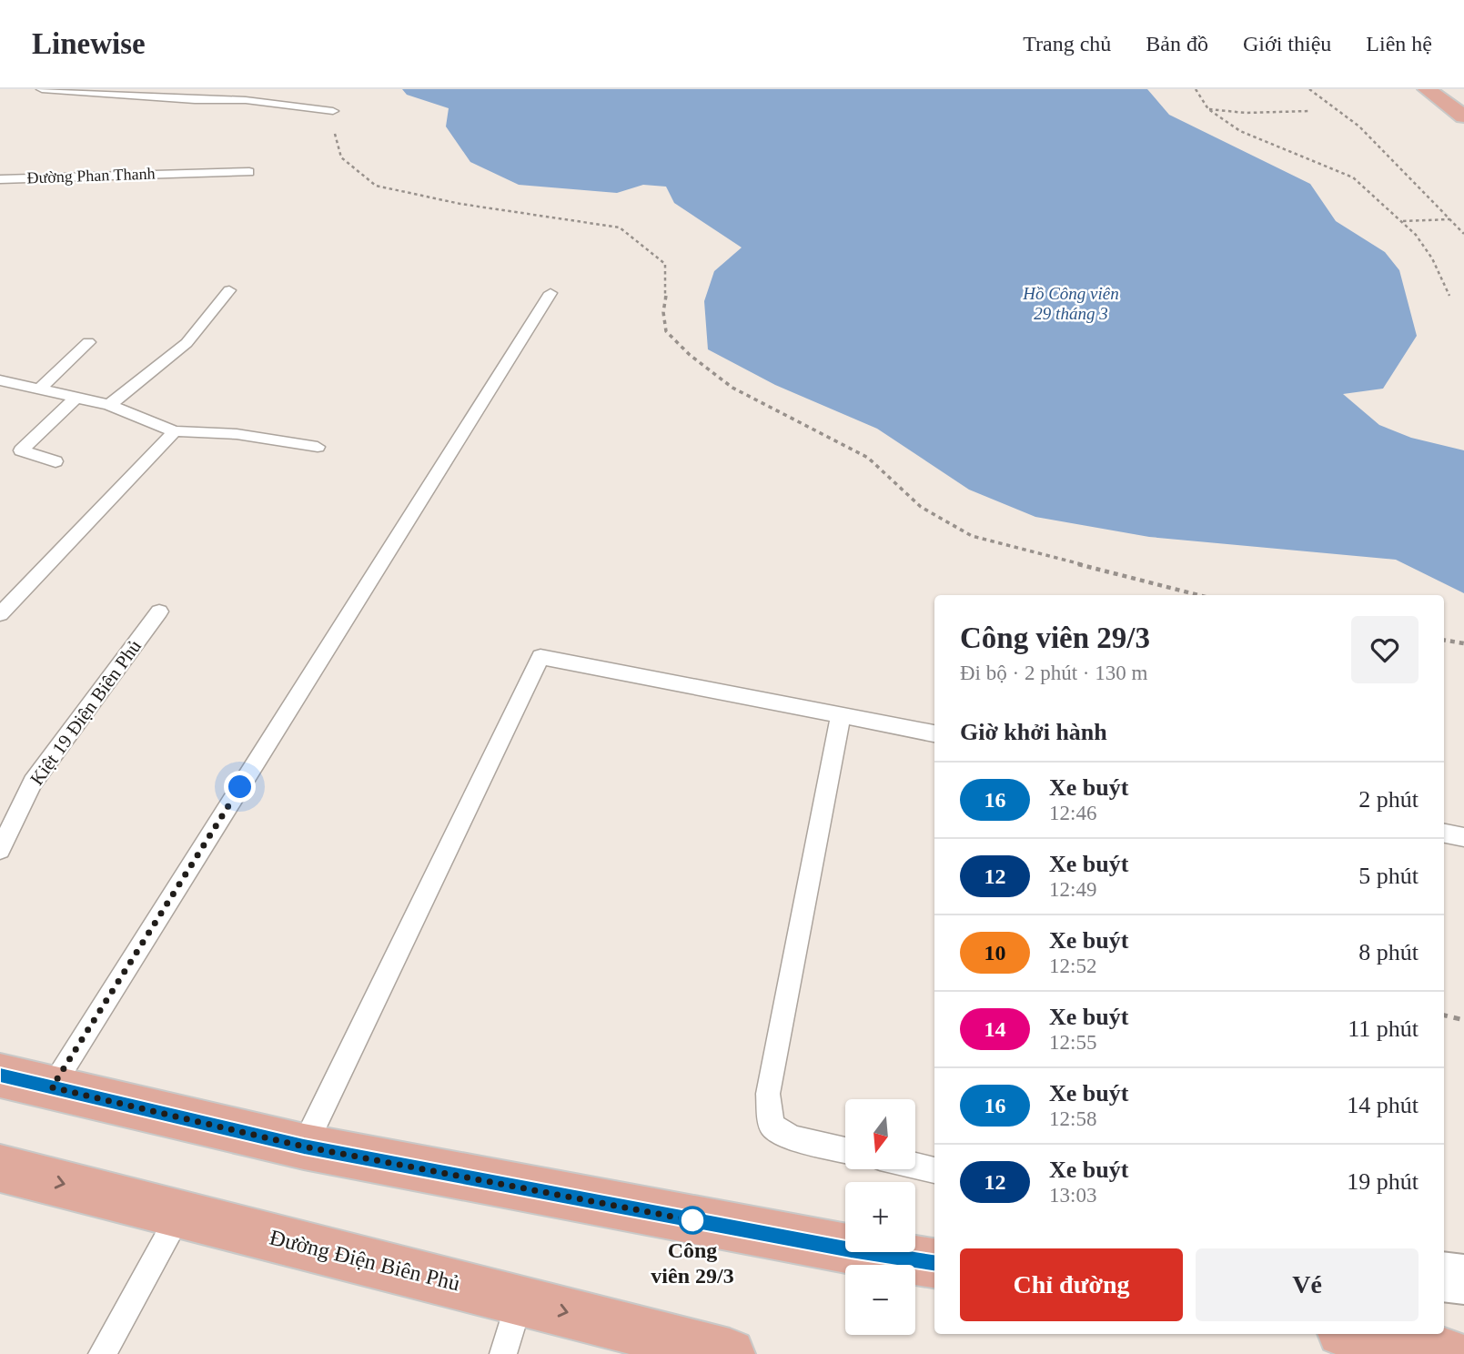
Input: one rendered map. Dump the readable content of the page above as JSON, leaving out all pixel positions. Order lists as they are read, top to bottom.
{
  "streets": {
    "main road": ["Đường Điện Biên Phủ"],
    "lane": ["Đường Phan Thanh", "Kiệt 19 Điện Biên Phủ"]
  },
  "water": ["Hồ Công viên 29 tháng 3"],
  "places": ["Công viên 29/3"],
  "lines": ["bus line 16"],
  "north": "bottom",
  "page": {
    "header": "Linewise",
    "nav": [
      "Trang chủ",
      "Bản đồ",
      "Giới thiệu",
      "Liên hệ"
    ],
    "heading": [
      ["Công viên 29/3", "Đi bộ · 2 phút · 130 m"],
      "Giờ khởi hành"
    ],
    "list": [
      {
        "mark": "16",
        "name": "Xe buýt",
        "note": "12:46",
        "value": "2 phút"
      },
      {
        "mark": "12",
        "name": "Xe buýt",
        "note": "12:49",
        "value": "5 phút"
      },
      {
        "mark": "10",
        "name": "Xe buýt",
        "note": "12:52",
        "value": "8 phút"
      },
      {
        "mark": "14",
        "name": "Xe buýt",
        "note": "12:55",
        "value": "11 phút"
      },
      {
        "mark": "16",
        "name": "Xe buýt",
        "note": "12:58",
        "value": "14 phút"
      },
      {
        "mark": "12",
        "name": "Xe buýt",
        "note": "13:03",
        "value": "19 phút"
      }
    ],
    "map_buttons": ["+", "−"],
    "buttons": ["Chỉ đường", "Vé"]
  }
}
